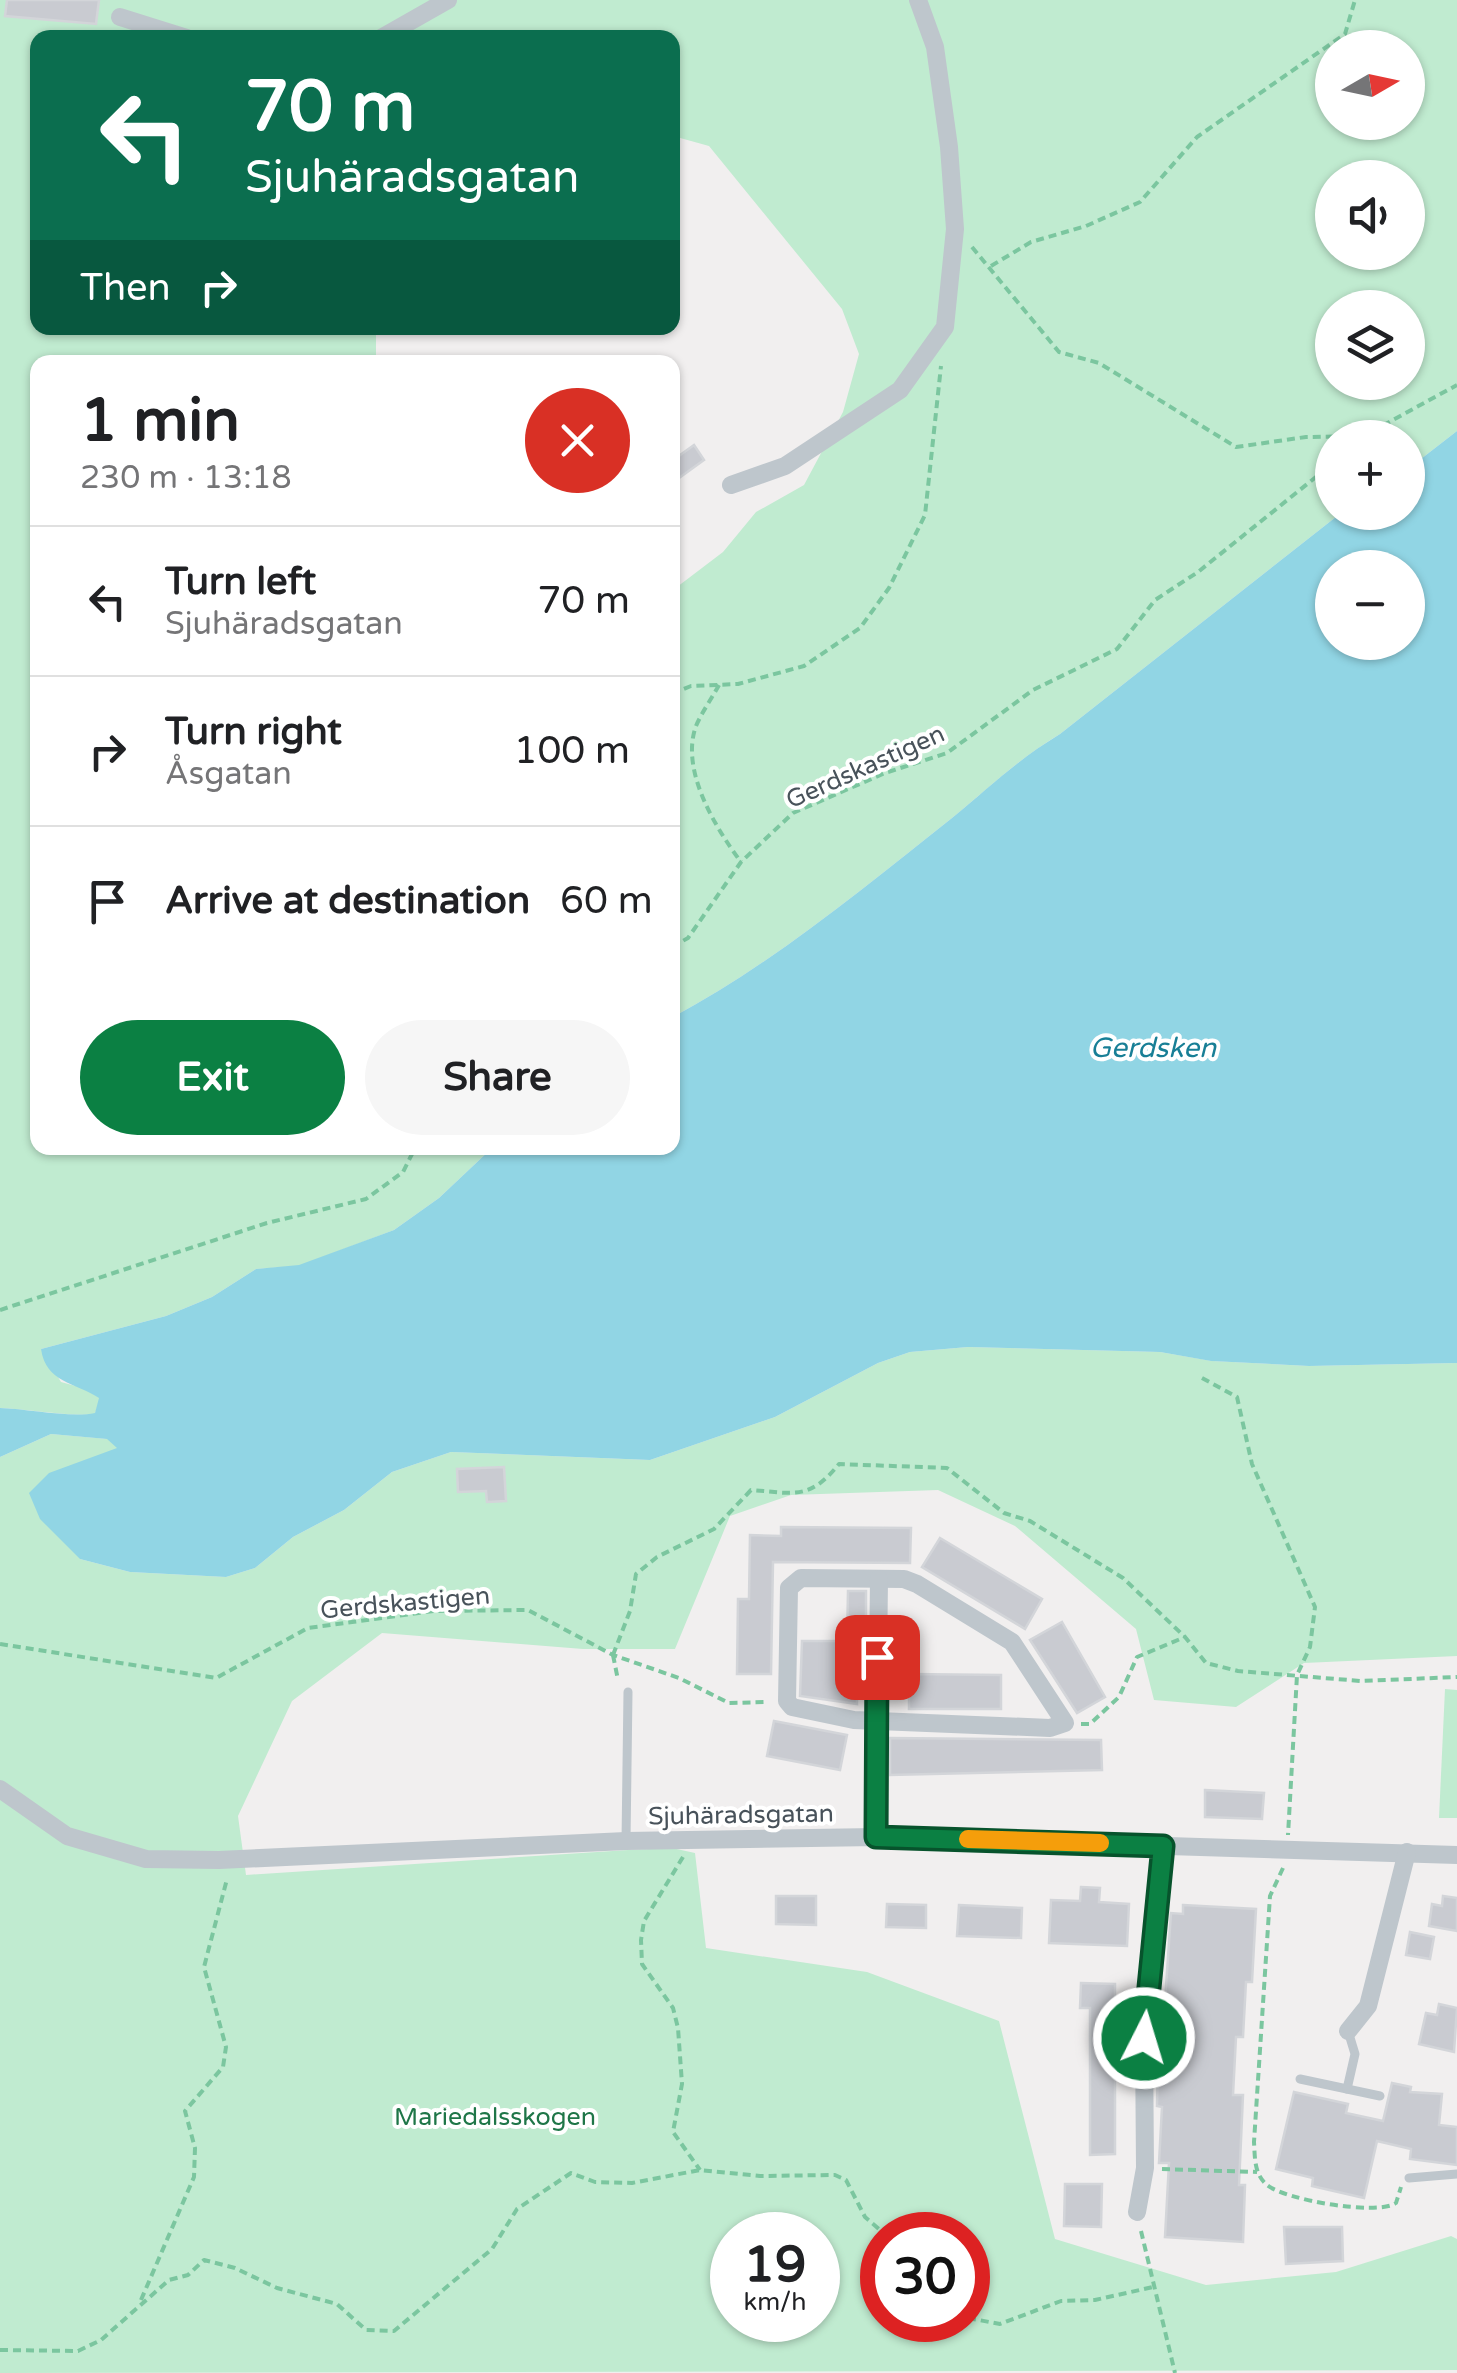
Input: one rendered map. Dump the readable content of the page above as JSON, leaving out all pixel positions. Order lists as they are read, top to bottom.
{
  "streets": {
    "street": ["Sjuhäradsgatan"],
    "path": ["Gerdskastigen"]
  },
  "water": ["Gerdsken"],
  "parks": ["Mariedalsskogen"],
  "north": "right",
  "page": {
    "map_buttons": ["+", "−"],
    "turn": ["70 m", "Sjuhäradsgatan"],
    "then": "Then",
    "heading": ["1 min", "230 m · 13:18"],
    "list": [
      {
        "name": "Turn left",
        "note": "Sjuhäradsgatan",
        "value": "70 m"
      },
      {
        "name": "Turn right",
        "note": "Åsgatan",
        "value": "100 m"
      },
      {
        "name": "Arrive at destination",
        "value": "60 m"
      }
    ],
    "buttons": ["Exit", "Share"],
    "speed": "19 km/h",
    "limit": "30"
  }
}
